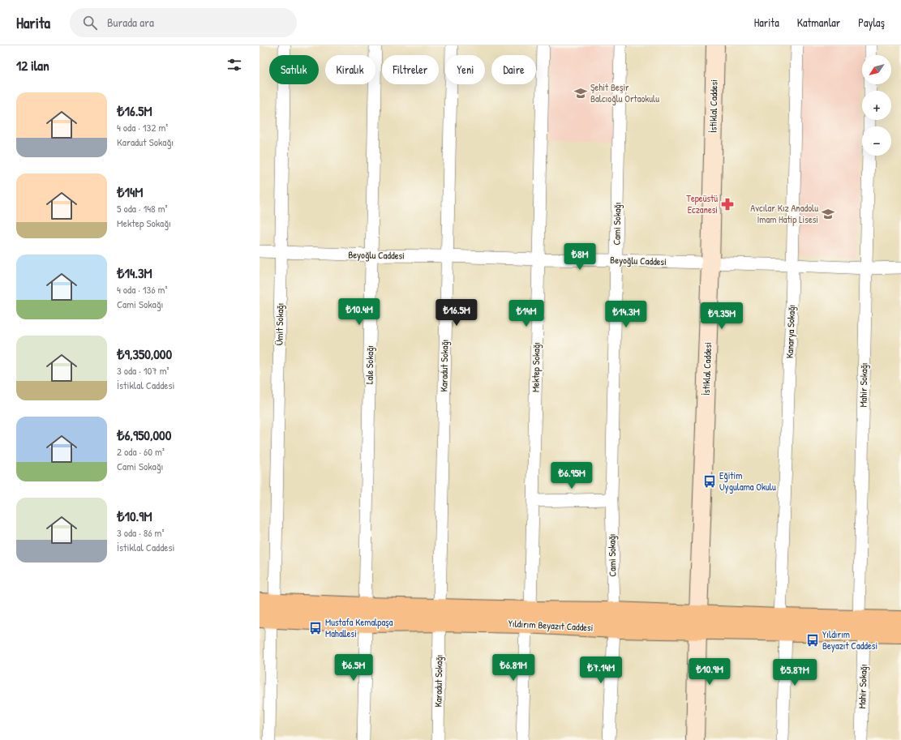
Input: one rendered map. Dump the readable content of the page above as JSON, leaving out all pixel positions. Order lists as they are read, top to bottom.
{
  "streets": {
    "main road": ["Yıldırım Beyazıt Caddesi"],
    "street": [
      "İstiklal Caddesi",
      "Cami Sokağı",
      "Beyoğlu Caddesi",
      "Ümit Sokağı",
      "Kanarya Sokağı",
      "Lale Sokağı",
      "Karadut Sokağı",
      "Mektep Sokağı",
      "Mahir Sokağı"
    ]
  },
  "crossings": [
    ["İstiklal Caddesi", "Beyoğlu Caddesi"],
    ["İstiklal Caddesi", "Yıldırım Beyazıt Caddesi"],
    ["Cami Sokağı", "Beyoğlu Caddesi"],
    ["Cami Sokağı", "Yıldırım Beyazıt Caddesi"],
    ["Beyoğlu Caddesi", "Ümit Sokağı"],
    ["Beyoğlu Caddesi", "Kanarya Sokağı"],
    ["Beyoğlu Caddesi", "Lale Sokağı"],
    ["Beyoğlu Caddesi", "Karadut Sokağı"],
    ["Beyoğlu Caddesi", "Mektep Sokağı"],
    ["Beyoğlu Caddesi", "Mahir Sokağı"],
    ["Ümit Sokağı", "Yıldırım Beyazıt Caddesi"],
    ["Kanarya Sokağı", "Yıldırım Beyazıt Caddesi"],
    ["Lale Sokağı", "Yıldırım Beyazıt Caddesi"],
    ["Karadut Sokağı", "Yıldırım Beyazıt Caddesi"],
    ["Mektep Sokağı", "Yıldırım Beyazıt Caddesi"],
    ["Mahir Sokağı", "Yıldırım Beyazıt Caddesi"]
  ],
  "places": {
    "school or university": ["Şehit Beşir Balcıoğlu Ortaokulu", "Avcılar Kız Anadolu İmam Hatip Lisesi"],
    "pharmacy": ["Tepeüstü Eczanesi"],
    "bus stop": ["Eğitim Uygulama Okulu", "Mustafa Kemalpaşa Mahallesi", "Yıldırım Beyazıt Caddesi"]
  },
  "north": "bottom left",
  "page": {
    "header": "Harita",
    "search": "Burada ara",
    "nav": ["Harita", "Katmanlar", "Paylaş"],
    "heading": "12 ilan",
    "map_buttons": ["+", "−"],
    "chip": [
      "Satılık",
      "Kiralık",
      "Filtreler",
      "Yeni",
      "Daire"
    ],
    "list": [
      {
        "name": "₺16.5M",
        "note": "4 oda · 132 m² · Karadut Sokağı"
      },
      {
        "name": "₺14M",
        "note": "5 oda · 148 m² · Mektep Sokağı"
      },
      {
        "name": "₺14.3M",
        "note": "4 oda · 136 m² · Cami Sokağı"
      },
      {
        "name": "₺9,350,000",
        "note": "3 oda · 107 m² · İstiklal Caddesi"
      },
      {
        "name": "₺6,950,000",
        "note": "2 oda · 60 m² · Cami Sokağı"
      },
      {
        "name": "₺10.9M",
        "note": "3 oda · 86 m² · İstiklal Caddesi"
      }
    ],
    "price": [
      "₺8M",
      "₺10.4M",
      "₺16.5M",
      "₺14M",
      "₺14.3M",
      "₺9.35M",
      "₺6.95M",
      "₺6.5M",
      "₺6.81M",
      "₺7.14M",
      "₺10.9M",
      "₺5.87M"
    ]
  }
}
